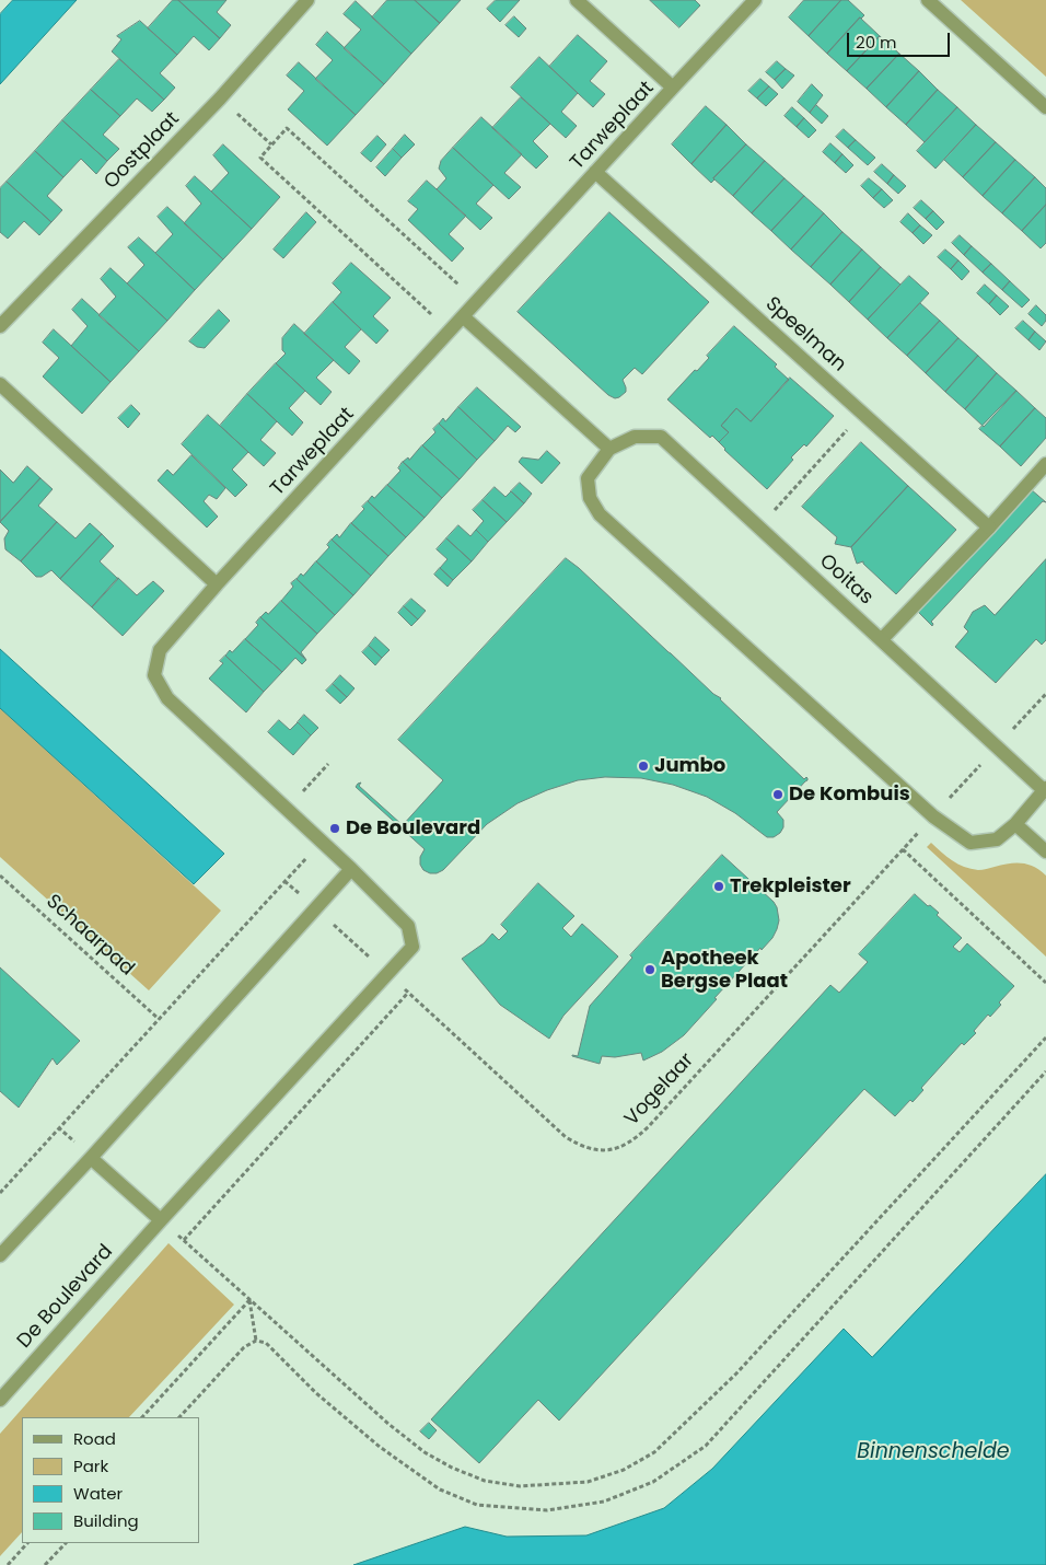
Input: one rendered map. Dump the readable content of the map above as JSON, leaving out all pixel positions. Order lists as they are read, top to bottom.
{
  "streets": {
    "street": [
      "Tarweplaat",
      "Oostplaat",
      "Speelman",
      "Ooitas",
      "De Boulevard"
    ],
    "path": ["Schaarpad", "Vogelaar"]
  },
  "crossings": [
    ["Tarweplaat", "Speelman"],
    ["Tarweplaat", "De Boulevard"],
    ["Ooitas", "Vogelaar"]
  ],
  "water": ["Binnenschelde"],
  "places": [
    "Jumbo",
    "De Kombuis",
    "De Boulevard",
    "Trekpleister",
    "Apotheek Bergse Plaat"
  ],
  "legend": [
    "Road",
    "Park",
    "Water",
    "Building"
  ],
  "scale_bar": "20 m"
}
